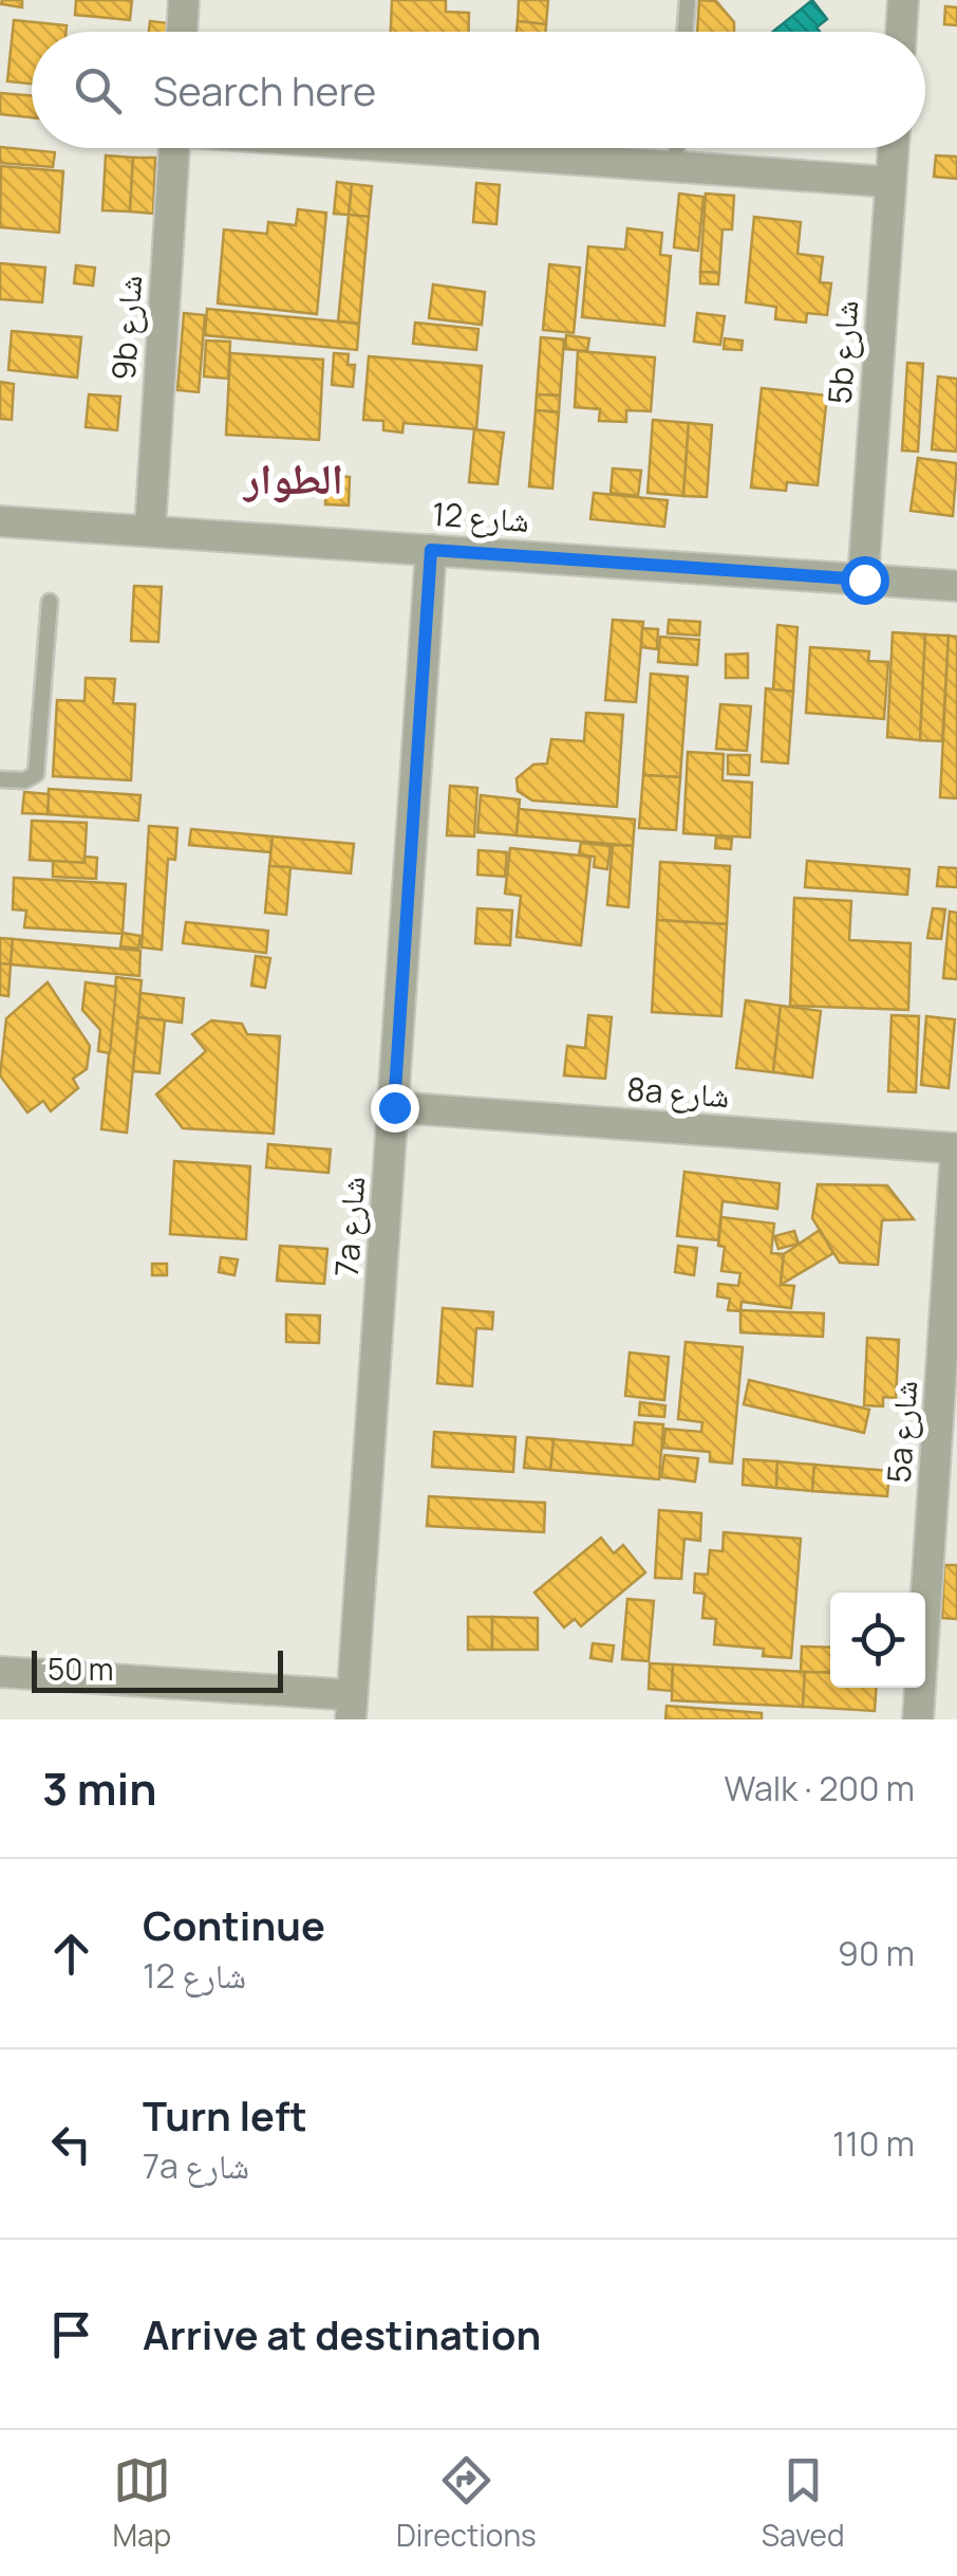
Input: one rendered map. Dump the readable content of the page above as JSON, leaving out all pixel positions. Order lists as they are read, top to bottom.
{
  "streets": {
    "street": [
      "9b شارع",
      "5b شارع",
      "شارع 12",
      "8a شارع",
      "7a شارع",
      "5a شارع"
    ]
  },
  "crossings": [
    ["9b شارع", "شارع 12"],
    ["5b شارع", "شارع 12"],
    ["شارع 12", "7a شارع"],
    ["8a شارع", "7a شارع"],
    ["8a شارع", "5a شارع"]
  ],
  "districts": ["الطوار"],
  "scale_bar": "50 m",
  "page": {
    "search": "Search here",
    "scale": "50 m",
    "heading": ["3 min", "Walk · 200 m"],
    "list": [
      ["Continue", "شارع 12", "90 m"],
      ["Turn left", "7a شارع", "110 m"],
      "Arrive at destination"
    ],
    "nav": ["Map", "Directions", "Saved"]
  }
}
